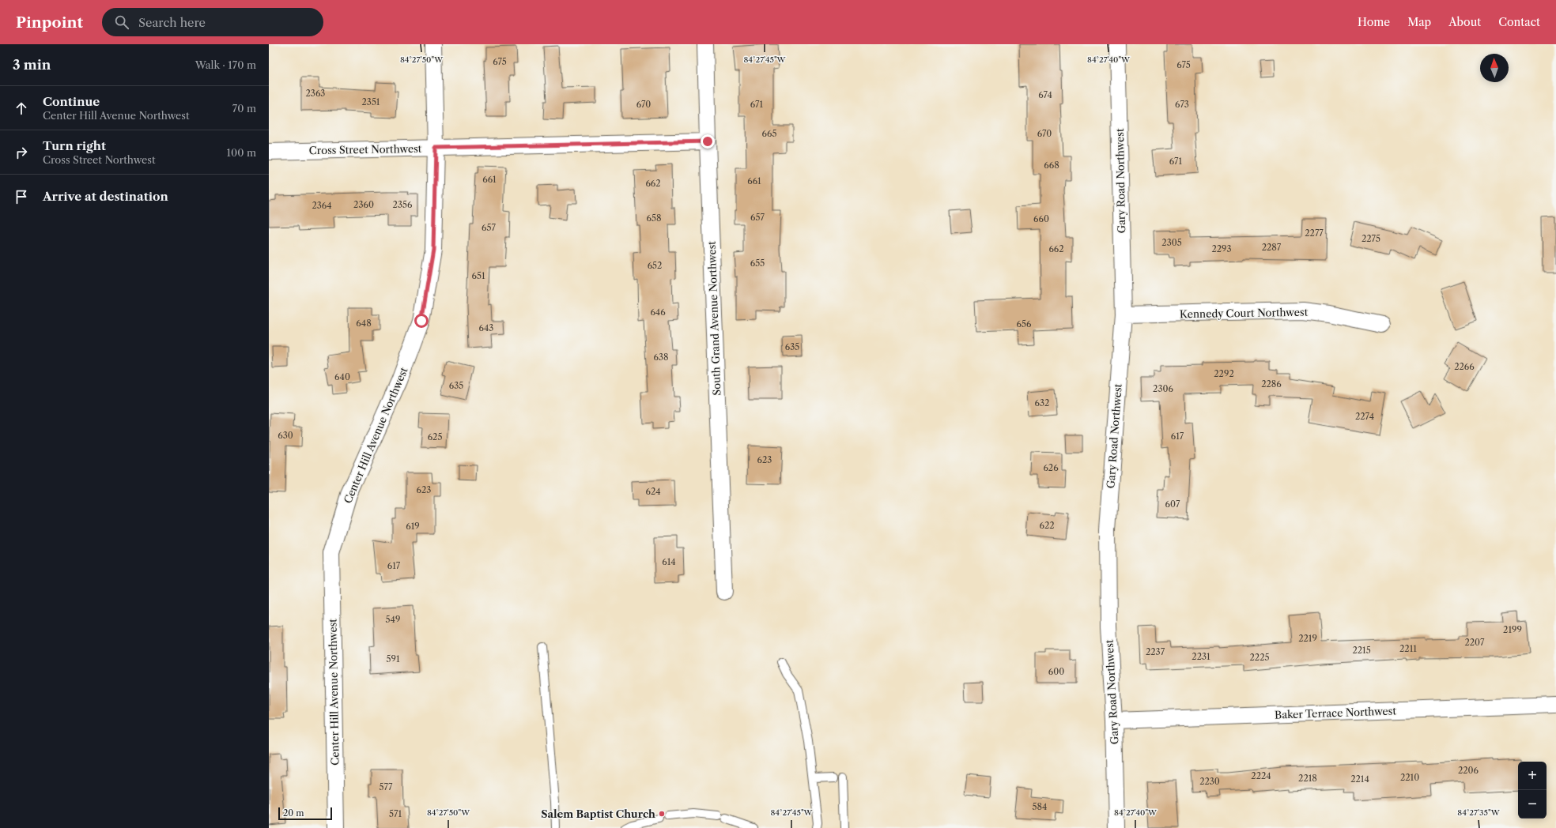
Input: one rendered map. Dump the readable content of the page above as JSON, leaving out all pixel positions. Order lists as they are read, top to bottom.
{
  "streets": {
    "street": [
      "Cross Street Northwest",
      "Gary Road Northwest",
      "Kennedy Court Northwest",
      "South Grand Avenue Northwest",
      "Center Hill Avenue Northwest",
      "Baker Terrace Northwest"
    ]
  },
  "crossings": [
    ["Cross Street Northwest", "South Grand Avenue Northwest"],
    ["Cross Street Northwest", "Center Hill Avenue Northwest"],
    ["Gary Road Northwest", "Kennedy Court Northwest"],
    ["Gary Road Northwest", "Baker Terrace Northwest"]
  ],
  "places": ["Salem Baptist Church"],
  "house_numbers": [
    "675",
    "675",
    "2363",
    "674",
    "2351",
    "670",
    "671",
    "673",
    "665",
    "670",
    "671",
    "668",
    "661",
    "661",
    "662",
    "2360",
    "2356",
    "2364",
    "657",
    "658",
    "660",
    "657",
    "2277",
    "2275",
    "2305",
    "2287",
    "662",
    "2293",
    "655",
    "652",
    "651",
    "646",
    "648",
    "656",
    "643",
    "635",
    "638",
    "2266",
    "2292",
    "640",
    "2286",
    "635",
    "2306",
    "632",
    "2274",
    "630",
    "617",
    "625",
    "623",
    "626",
    "623",
    "624",
    "607",
    "622",
    "619",
    "614",
    "617",
    "549",
    "2199",
    "2219",
    "2207",
    "2211",
    "2215",
    "2237",
    "2231",
    "2225",
    "591",
    "600",
    "2206",
    "2224",
    "2210",
    "2218",
    "2214",
    "2230",
    "577",
    "584",
    "571"
  ],
  "scale_bar": "20 m",
  "north": "top",
  "page": {
    "header": "Pinpoint",
    "search": "Search here",
    "nav": [
      "Home",
      "Map",
      "About",
      "Contact"
    ],
    "heading": ["3 min", "Walk · 170 m"],
    "list": [
      ["Continue", "Center Hill Avenue Northwest", "70 m"],
      ["Turn right", "Cross Street Northwest", "100 m"],
      "Arrive at destination"
    ],
    "map_buttons": ["+", "−"],
    "scale": "20 m"
  },
  "coordinates": [
    "84°27'50\"W",
    "84°27'45\"W",
    "84°27'40\"W",
    "84°27'35\"W"
  ]
}
